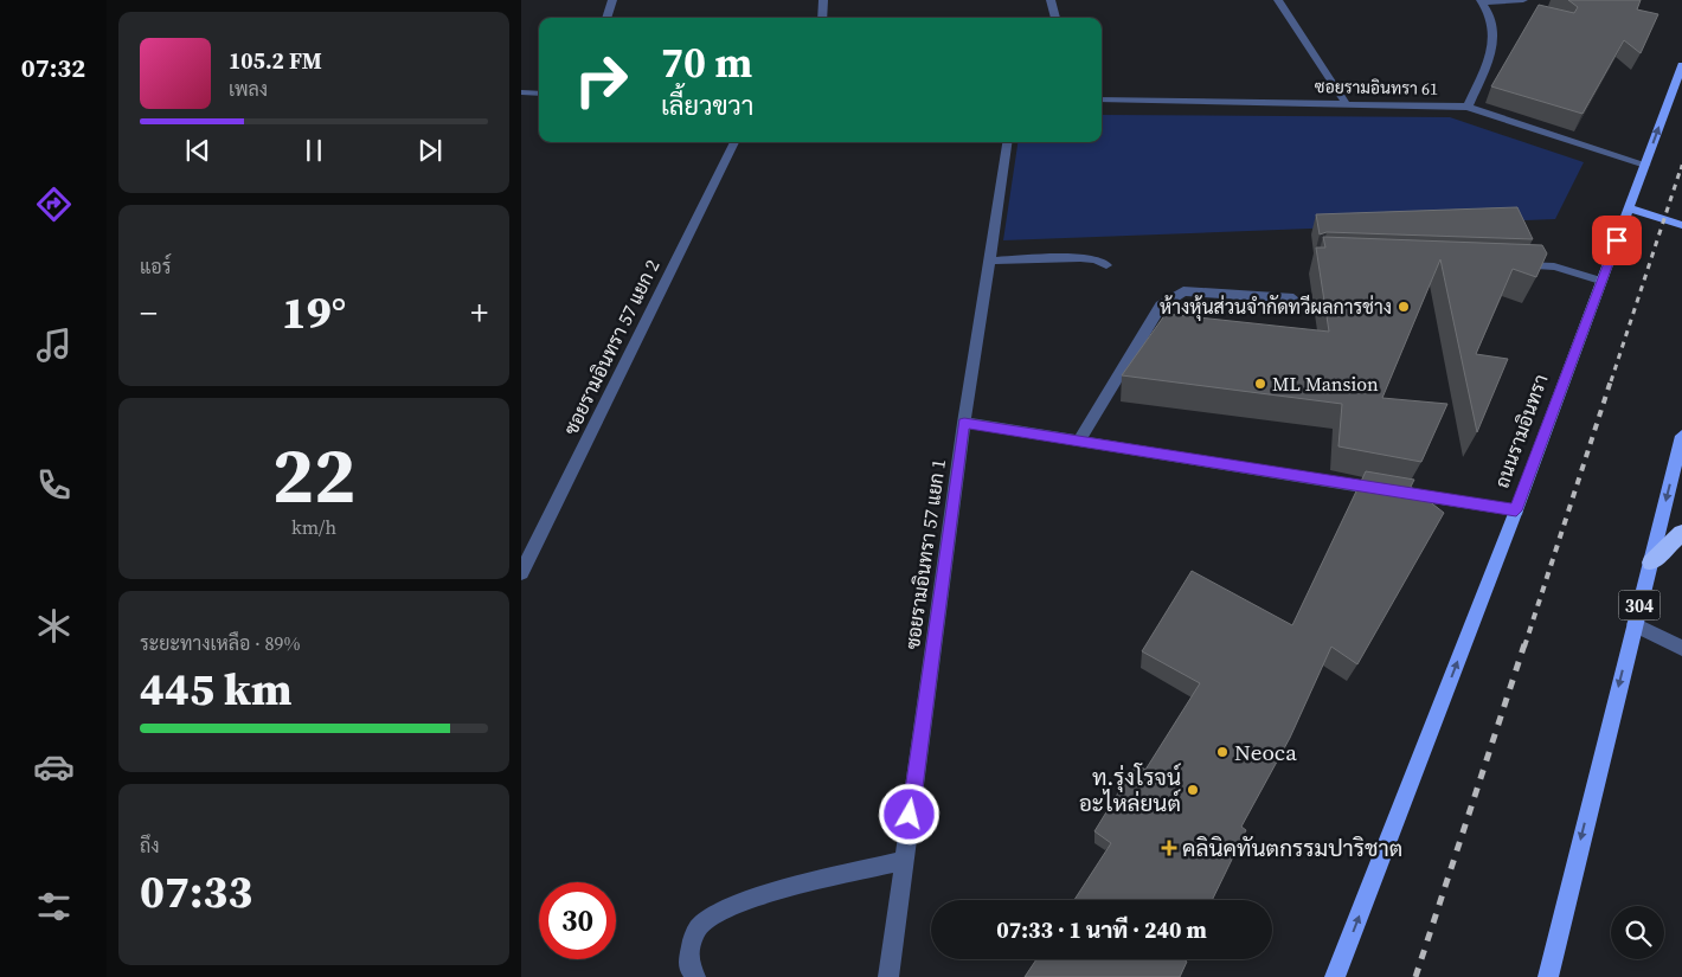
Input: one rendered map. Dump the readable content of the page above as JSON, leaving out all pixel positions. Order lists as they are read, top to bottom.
{
  "streets": {
    "main road": ["ถนนรามอินทรา", "304"],
    "street": ["ซอยรามอินทรา 61", "ซอยรามอินทรา 57 แยก 2", "ซอยรามอินทรา 57 แยก 1"]
  },
  "crossings": [
    ["ซอยรามอินทรา 61", "ถนนรามอินทรา"]
  ],
  "one_way": ["ถนนรามอินทรา"],
  "places": {
    "other": [
      "ห้างหุ้นส่วนจำกัดทวีผลการช่าง",
      "ML Mansion",
      "Neoca",
      "ท.รุ่งโรจน์ อะไหล่ยนต์"
    ],
    "health": ["คลินิคทันตกรรมปาริชาต"]
  },
  "page": {
    "tabs": "07:32",
    "turn": ["70 m", "เลี้ยวขวา"],
    "song": ["105.2 FM", "เพลง"],
    "tile": [
      "แอร์",
      ["22", "km/h"],
      ["ระยะทางเหลือ · 89%", "445 km"],
      ["ถึง", "07:33"]
    ],
    "heat": ["−", "19°", "+"],
    "limit": "30",
    "trip": "07:33 · 1 นาที · 240 m"
  }
}
